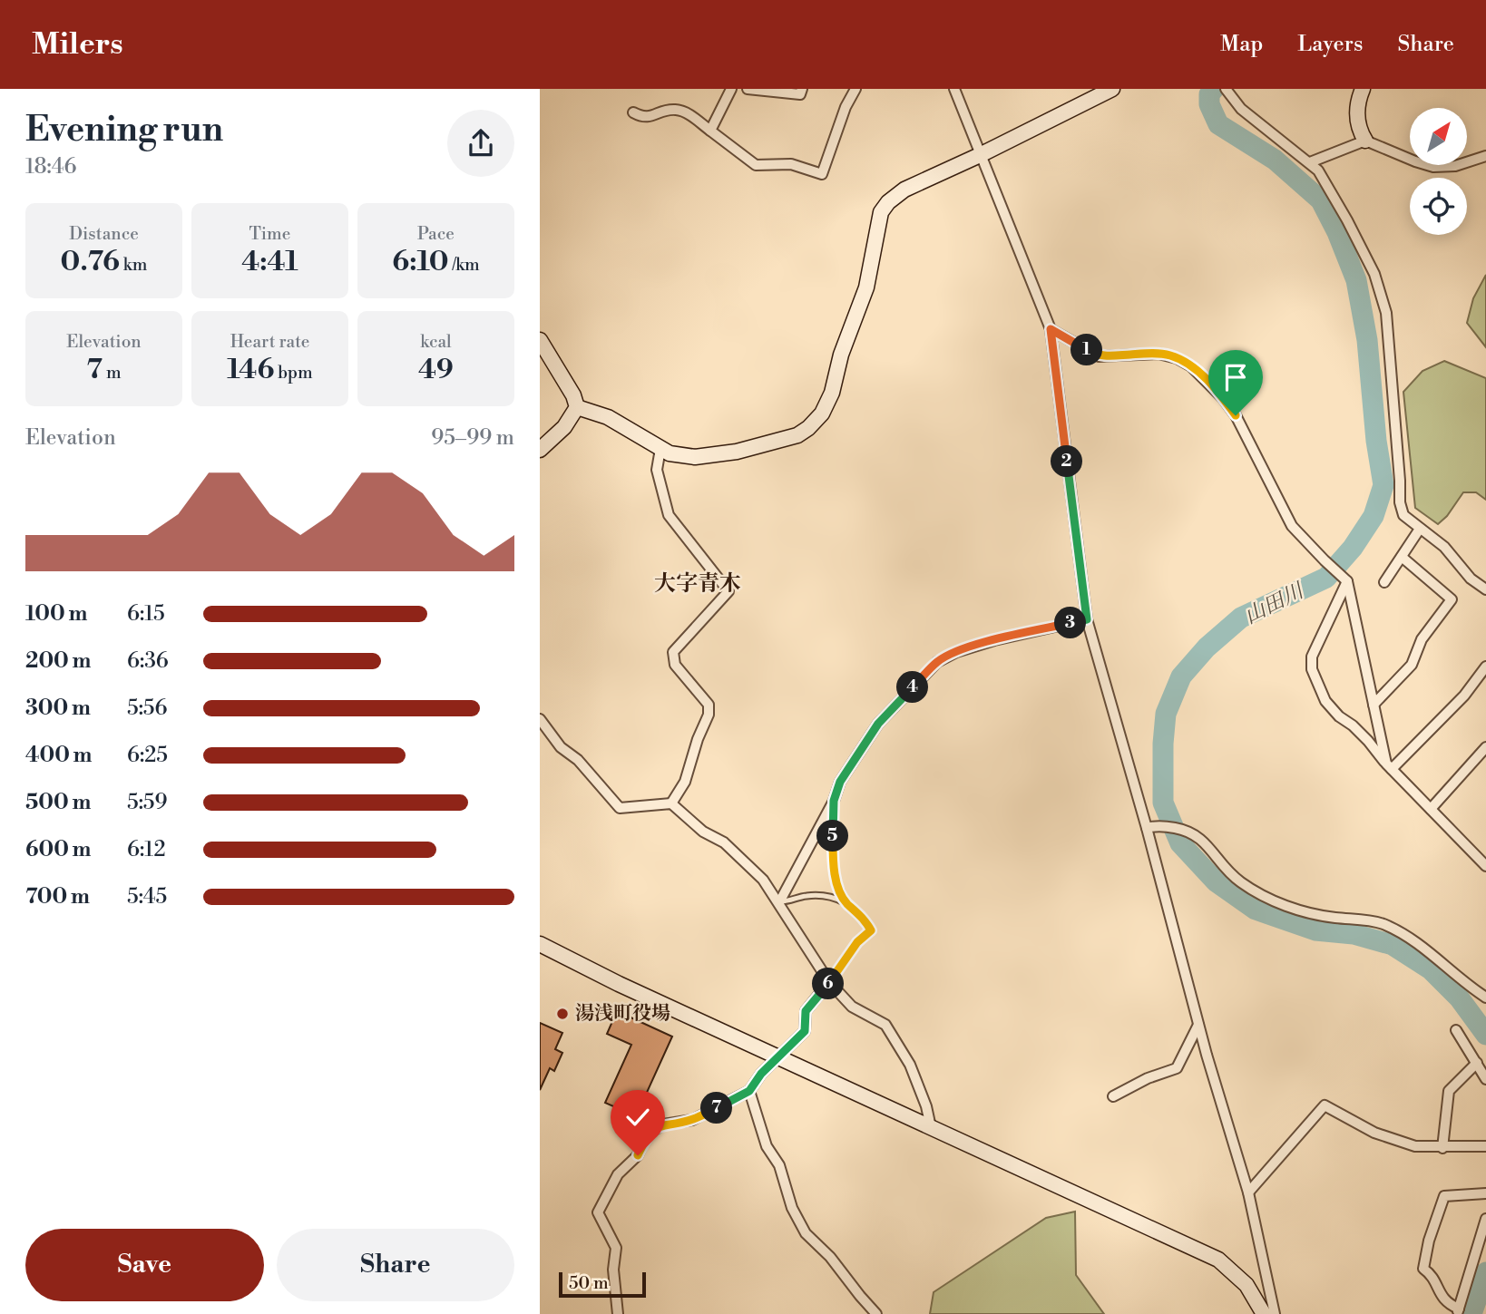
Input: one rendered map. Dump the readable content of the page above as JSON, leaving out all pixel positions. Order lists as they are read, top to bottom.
{
  "districts": ["大字青木"],
  "water": ["山田川"],
  "places": ["湯浅町役場"],
  "scale_bar": "50 m",
  "north": "top right",
  "page": {
    "header": "Milers",
    "nav": ["Map", "Layers", "Share"],
    "heading": ["Evening run", "18:46"],
    "stats": [
      ["Distance", "0.76 km"],
      ["Time", "4:41"],
      ["Pace", "6:10 /km"],
      ["Elevation", "7 m"],
      ["Heart rate", "146 bpm"],
      ["kcal", "49"]
    ],
    "pins": [
      "1",
      "2",
      "3",
      "4",
      "5",
      "6",
      "7"
    ],
    "chart": ["Elevation", "95–99 m"],
    "list": [
      {
        "name": "100 m",
        "note": "6:15"
      },
      {
        "name": "200 m",
        "note": "6:36"
      },
      {
        "name": "300 m",
        "note": "5:56"
      },
      {
        "name": "400 m",
        "note": "6:25"
      },
      {
        "name": "500 m",
        "note": "5:59"
      },
      {
        "name": "600 m",
        "note": "6:12"
      },
      {
        "name": "700 m",
        "note": "5:45"
      }
    ],
    "buttons": ["Save", "Share"],
    "scale": "50 m"
  }
}
